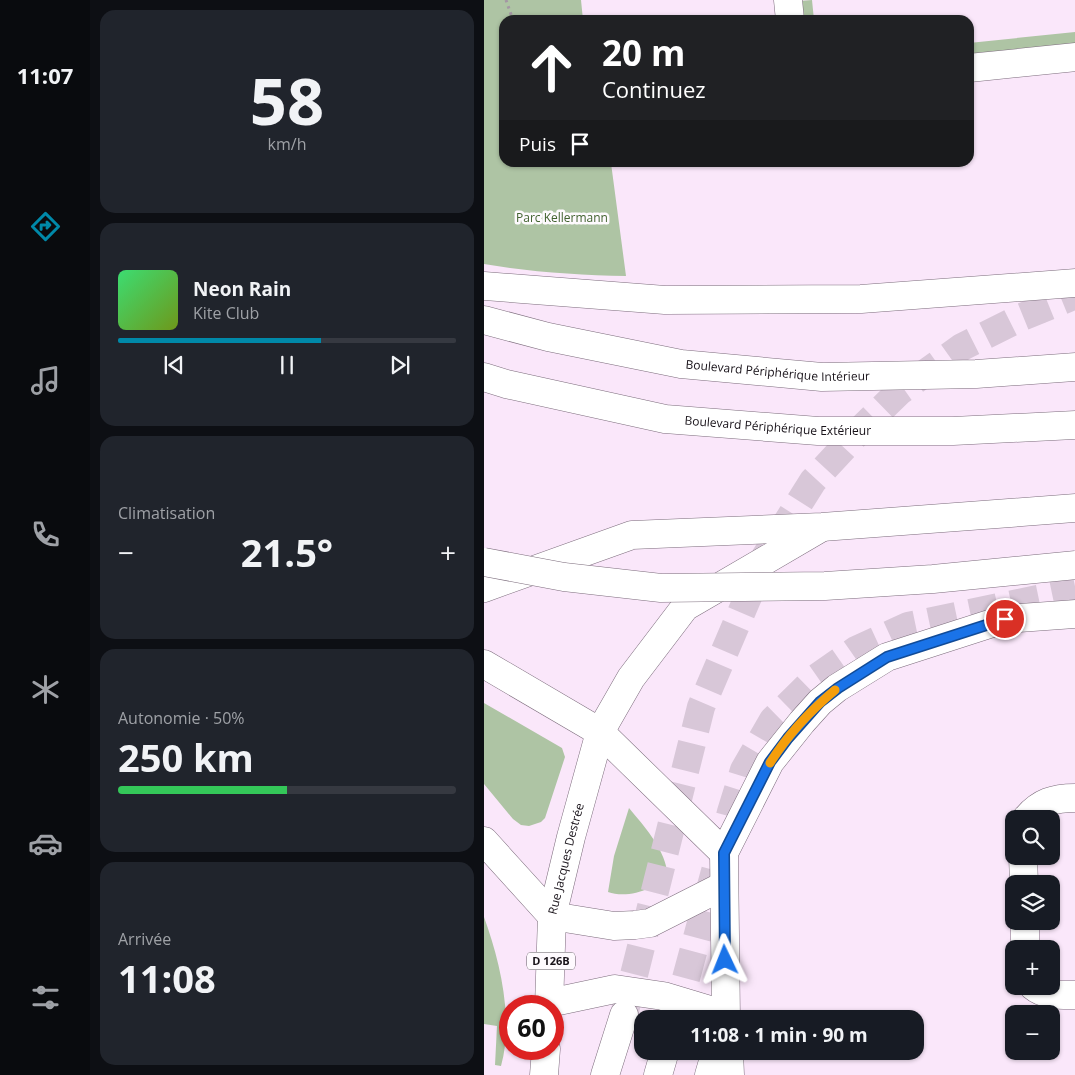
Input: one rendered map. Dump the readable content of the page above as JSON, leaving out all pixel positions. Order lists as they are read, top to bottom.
{
  "streets": {
    "main road": [
      "Boulevard Périphérique Intérieur",
      "Boulevard Périphérique Extérieur",
      "Rue Jacques Destrée",
      "D 126B"
    ]
  },
  "crossings": [
    ["Rue Jacques Destrée", "D 126B"]
  ],
  "parks": ["Parc Kellermann"],
  "page": {
    "tabs": "11:07",
    "tile": [
      ["58", "km/h"],
      "Climatisation",
      ["Autonomie · 50%", "250 km"],
      ["Arrivée", "11:08"]
    ],
    "turn": ["20 m", "Continuez"],
    "then": "Puis",
    "song": ["Neon Rain", "Kite Club"],
    "heat": ["−", "21.5°", "+"],
    "map_buttons": ["+", "−"],
    "limit": "60",
    "trip": "11:08 · 1 min · 90 m"
  }
}
